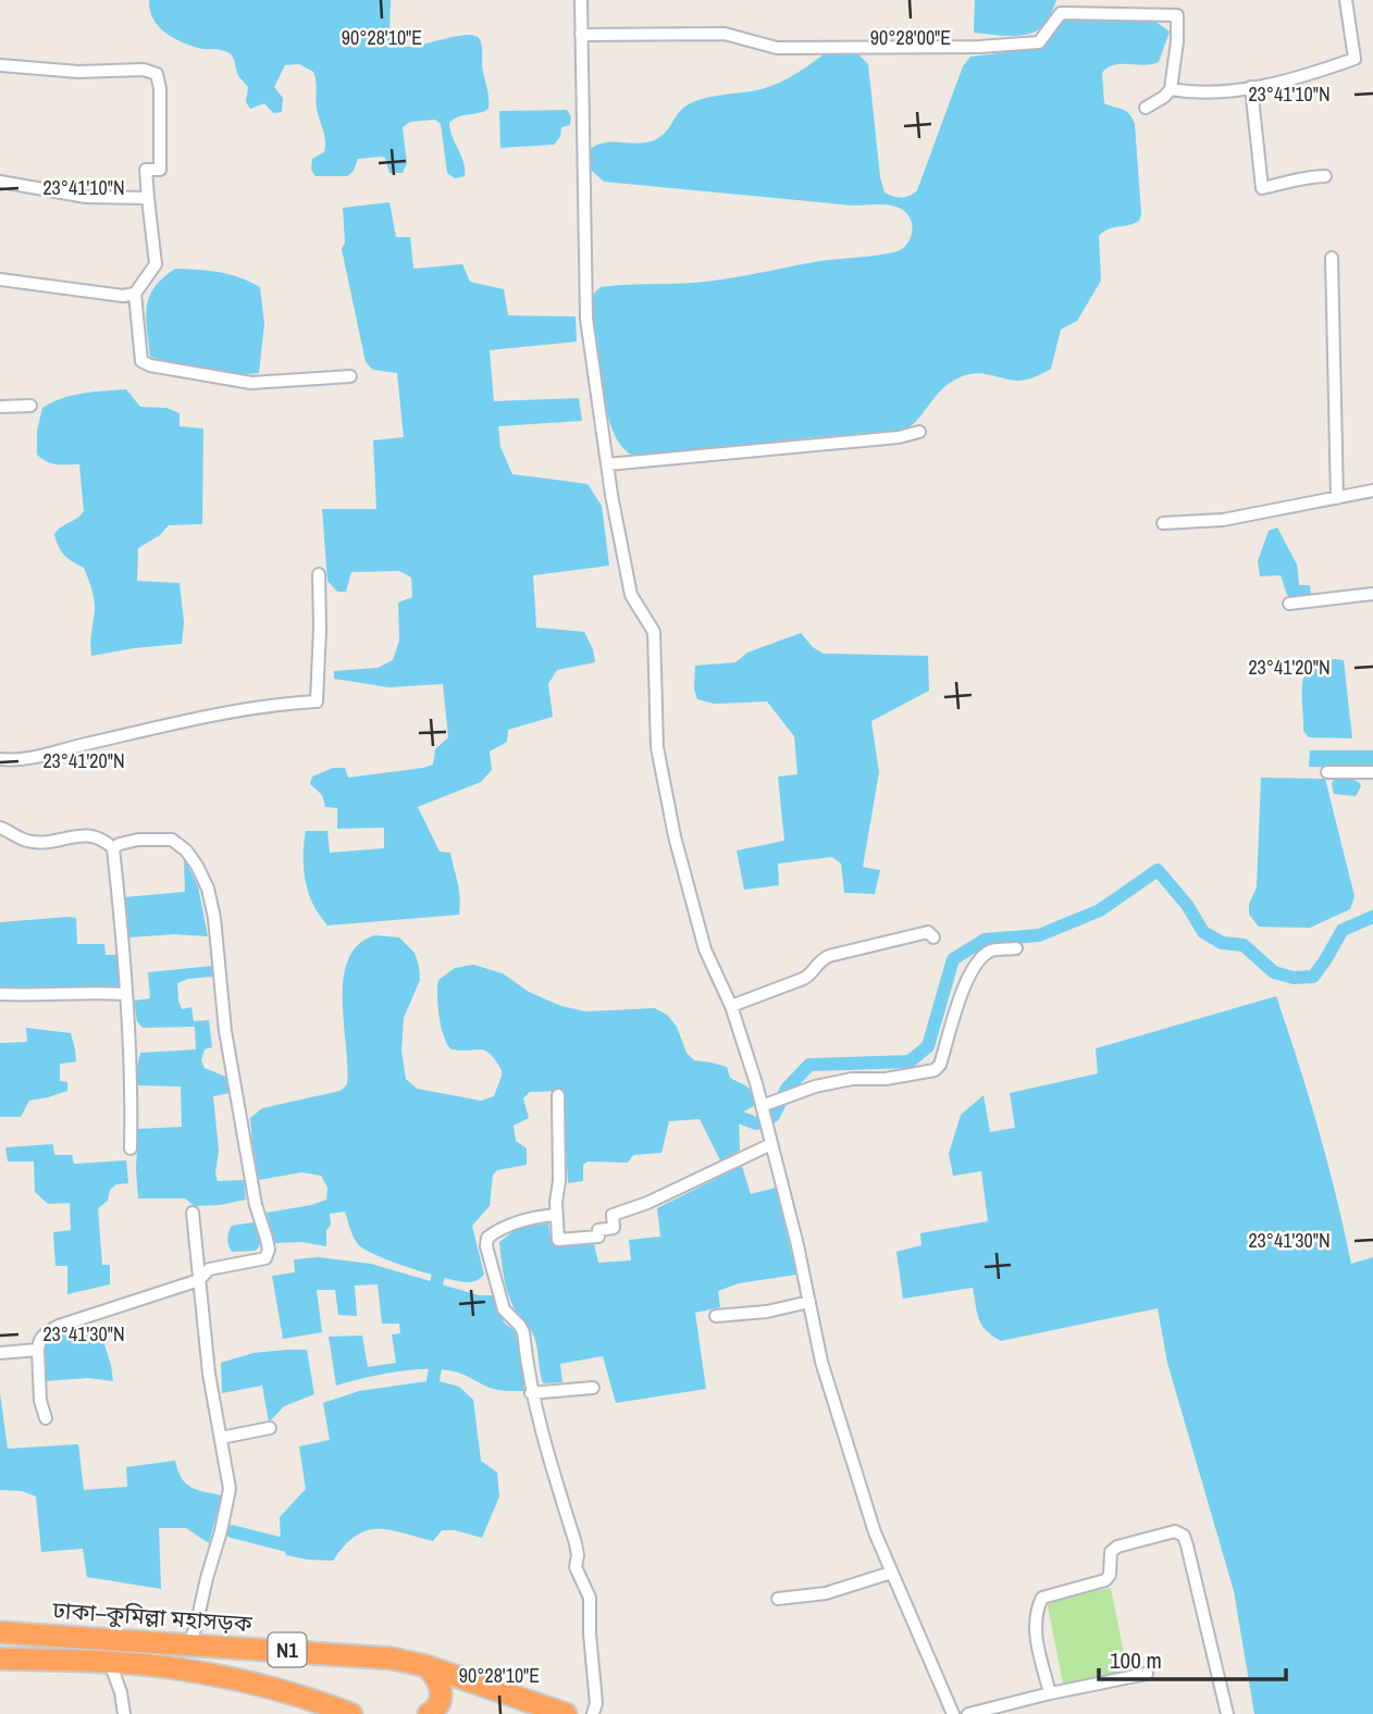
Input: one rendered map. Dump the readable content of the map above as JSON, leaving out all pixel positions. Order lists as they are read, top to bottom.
{
  "streets": {
    "highway": ["ঢাকা–কুমিল্লা মহাসড়ক", "N1"]
  },
  "scale_bar": "100 m",
  "coordinates": [
    "90°28'10\"E",
    "90°28'00\"E",
    "23°41'10\"N",
    "23°41'20\"N",
    "23°41'30\"N"
  ]
}
